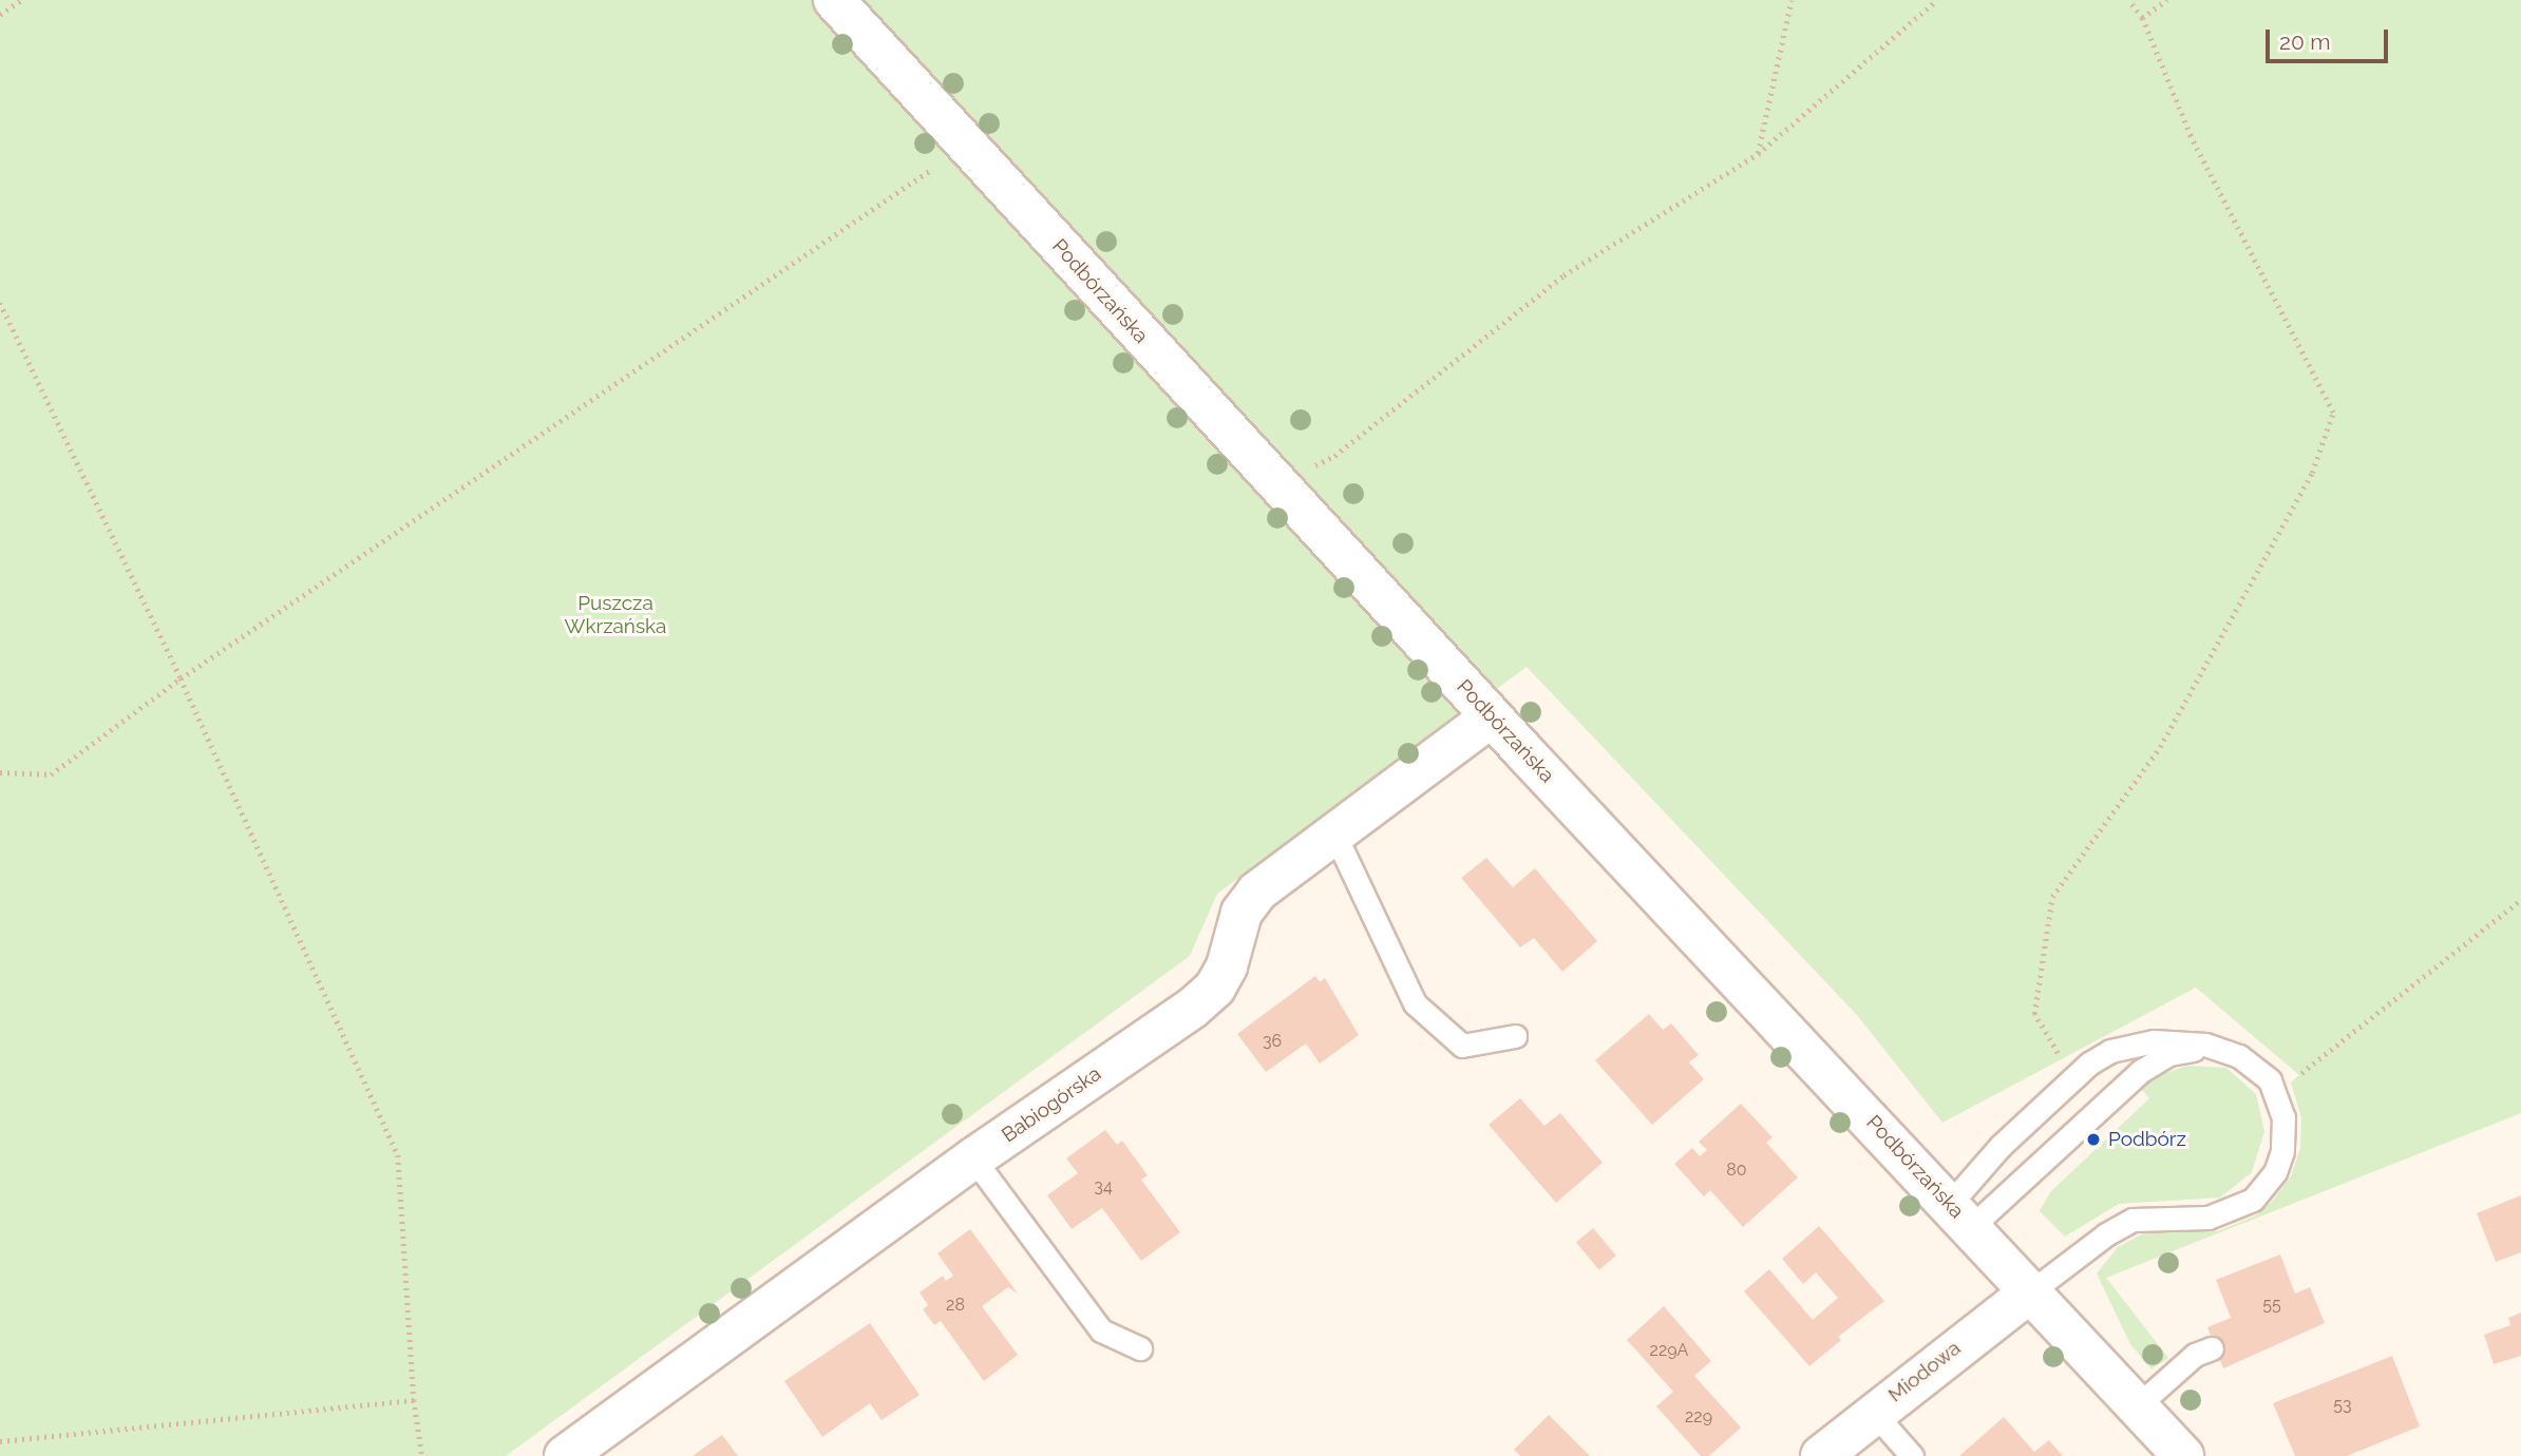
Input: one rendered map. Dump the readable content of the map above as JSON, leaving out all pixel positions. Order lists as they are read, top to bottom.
{
  "streets": {
    "street": ["Podbórzańska", "Babiogórska", "Miodowa"]
  },
  "crossings": [
    ["Podbórzańska", "Babiogórska"],
    ["Podbórzańska", "Miodowa"]
  ],
  "parks": ["Puszcza Wkrzańska"],
  "places": ["Podbórz"],
  "house_numbers": [
    "36",
    "80",
    "34",
    "28",
    "55",
    "229A",
    "53",
    "229"
  ],
  "scale_bar": "20 m"
}
